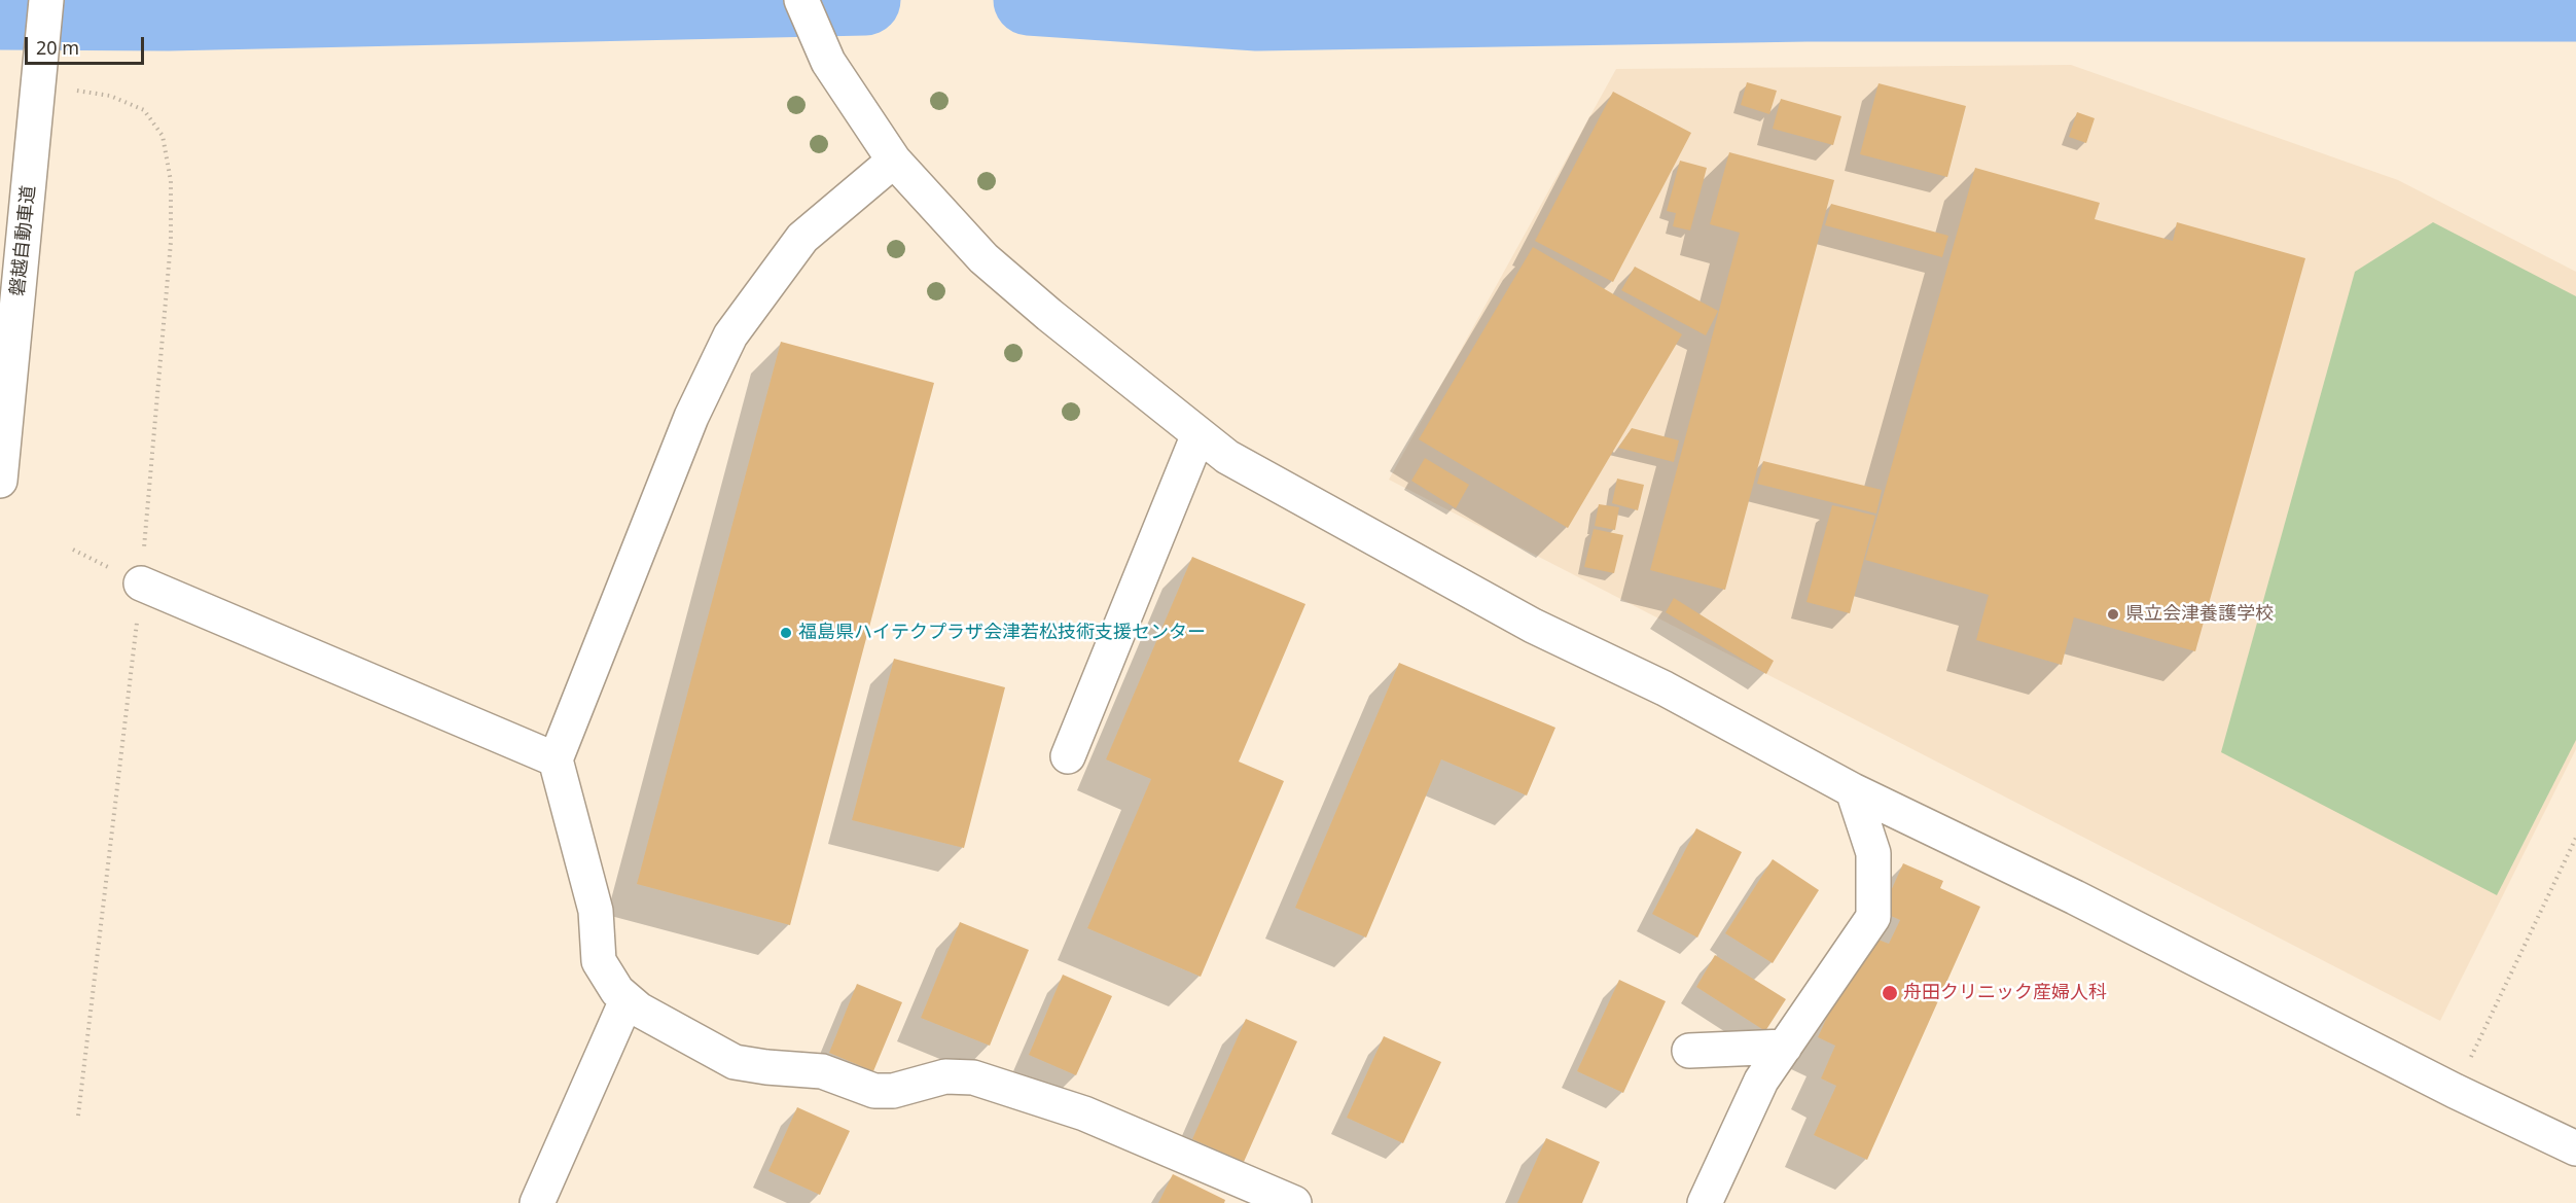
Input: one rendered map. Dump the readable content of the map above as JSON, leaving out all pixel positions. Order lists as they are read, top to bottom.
{
  "streets": {
    "main road": ["磐越自動車道"]
  },
  "places": ["県立会津養護学校", "福島県ハイテクプラザ会津若松技術支援センター", "舟田クリニック産婦人科"],
  "scale_bar": "20 m"
}
